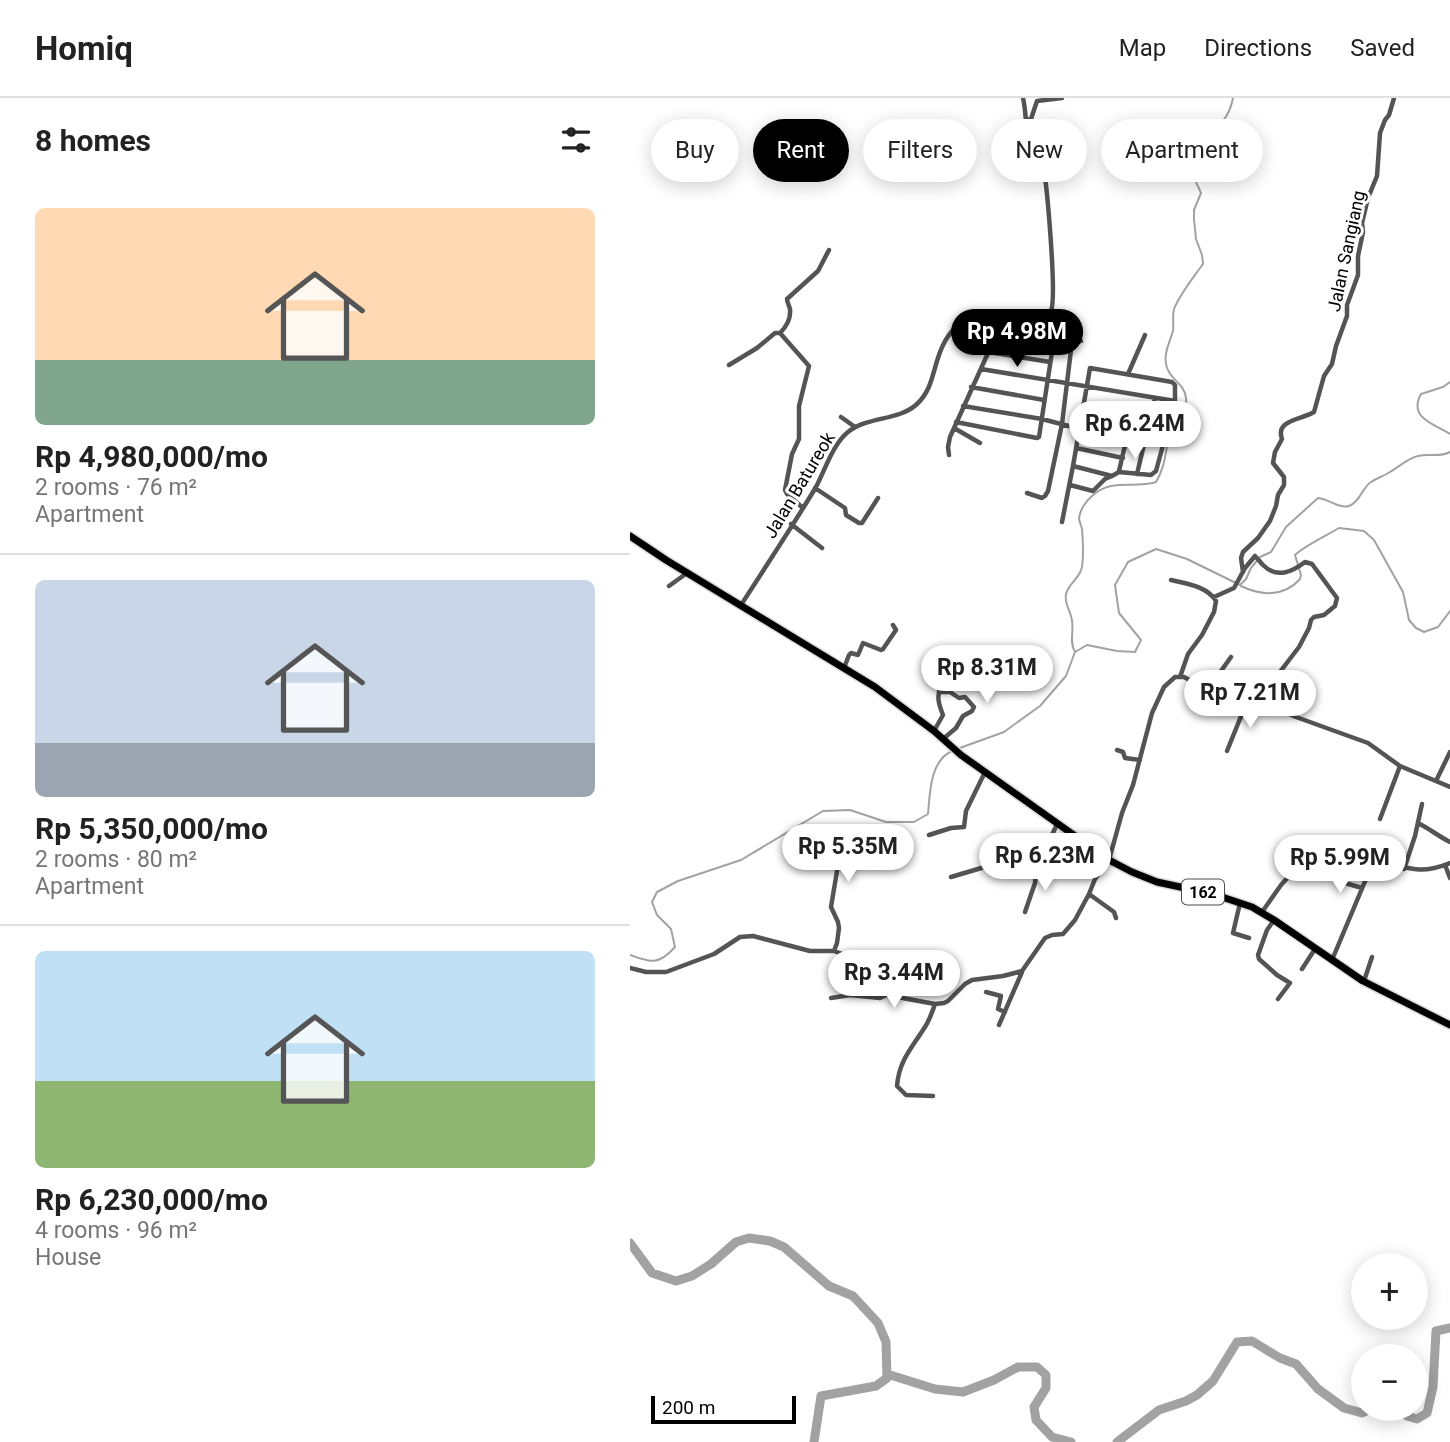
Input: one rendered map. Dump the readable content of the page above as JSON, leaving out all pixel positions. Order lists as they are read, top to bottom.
{
  "streets": {
    "main road": ["162"],
    "street": ["Jalan Sangiang", "Jalan Batureok"]
  },
  "crossings": [
    ["Jalan Batureok", "162"]
  ],
  "scale_bar": "200 m",
  "page": {
    "header": "Homiq",
    "nav": ["Map", "Directions", "Saved"],
    "heading": "8 homes",
    "chip": [
      "Buy",
      "Rent",
      "Filters",
      "New",
      "Apartment"
    ],
    "list": [
      {
        "name": "Rp 4,980,000/mo",
        "note": "2 rooms · 76 m² · Apartment"
      },
      {
        "name": "Rp 5,350,000/mo",
        "note": "2 rooms · 80 m² · Apartment"
      },
      {
        "name": "Rp 6,230,000/mo",
        "note": "4 rooms · 96 m² · House"
      }
    ],
    "price": [
      "Rp 4.98M",
      "Rp 6.24M",
      "Rp 8.31M",
      "Rp 7.21M",
      "Rp 5.35M",
      "Rp 6.23M",
      "Rp 5.99M",
      "Rp 3.44M"
    ],
    "map_buttons": ["+", "−"],
    "scale": "200 m"
  }
}
